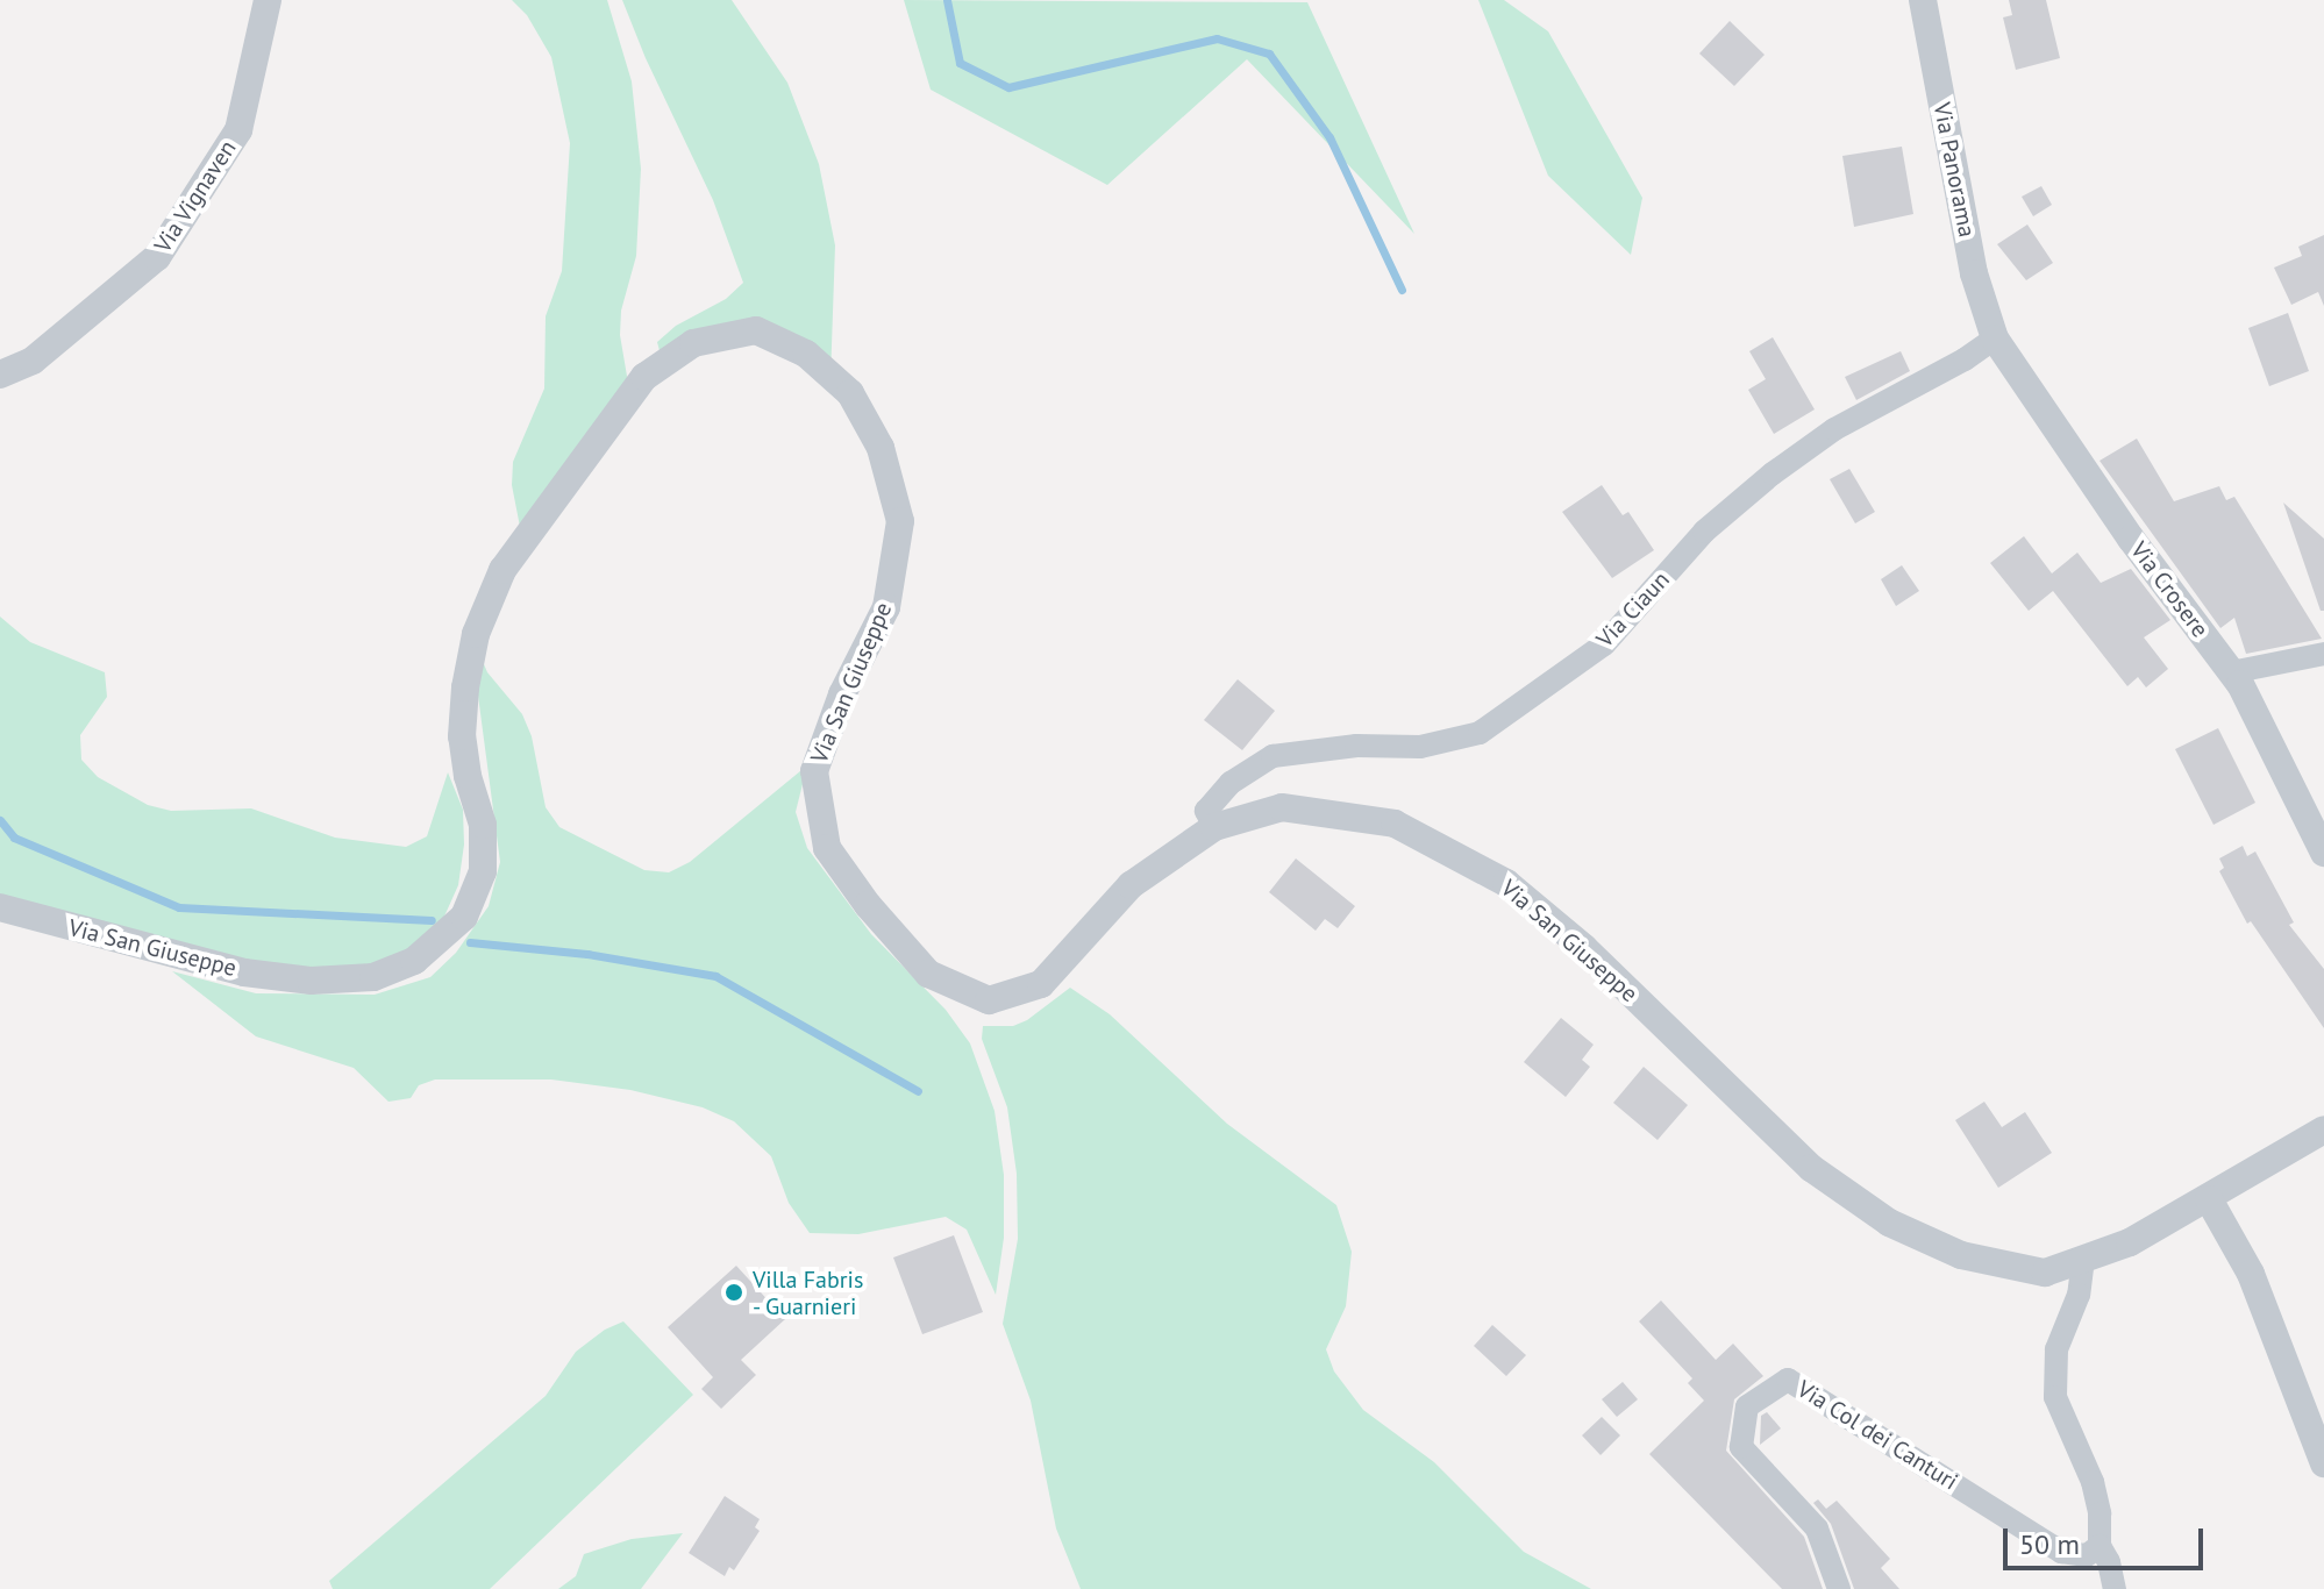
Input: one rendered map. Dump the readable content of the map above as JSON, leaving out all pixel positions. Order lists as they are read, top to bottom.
{
  "streets": {
    "street": [
      "Via Panorama",
      "Via Vignaven",
      "Via Crosere",
      "Via Ciaun",
      "Via San Giuseppe",
      "Via Col dei Canturi"
    ]
  },
  "crossings": [
    ["Via Panorama", "Via Crosere"],
    ["Via Panorama", "Via Ciaun"],
    ["Via Crosere", "Via Ciaun"],
    ["Via Ciaun", "Via San Giuseppe"]
  ],
  "places": ["Villa Fabris - Guarnieri"],
  "scale_bar": "50 m"
}
